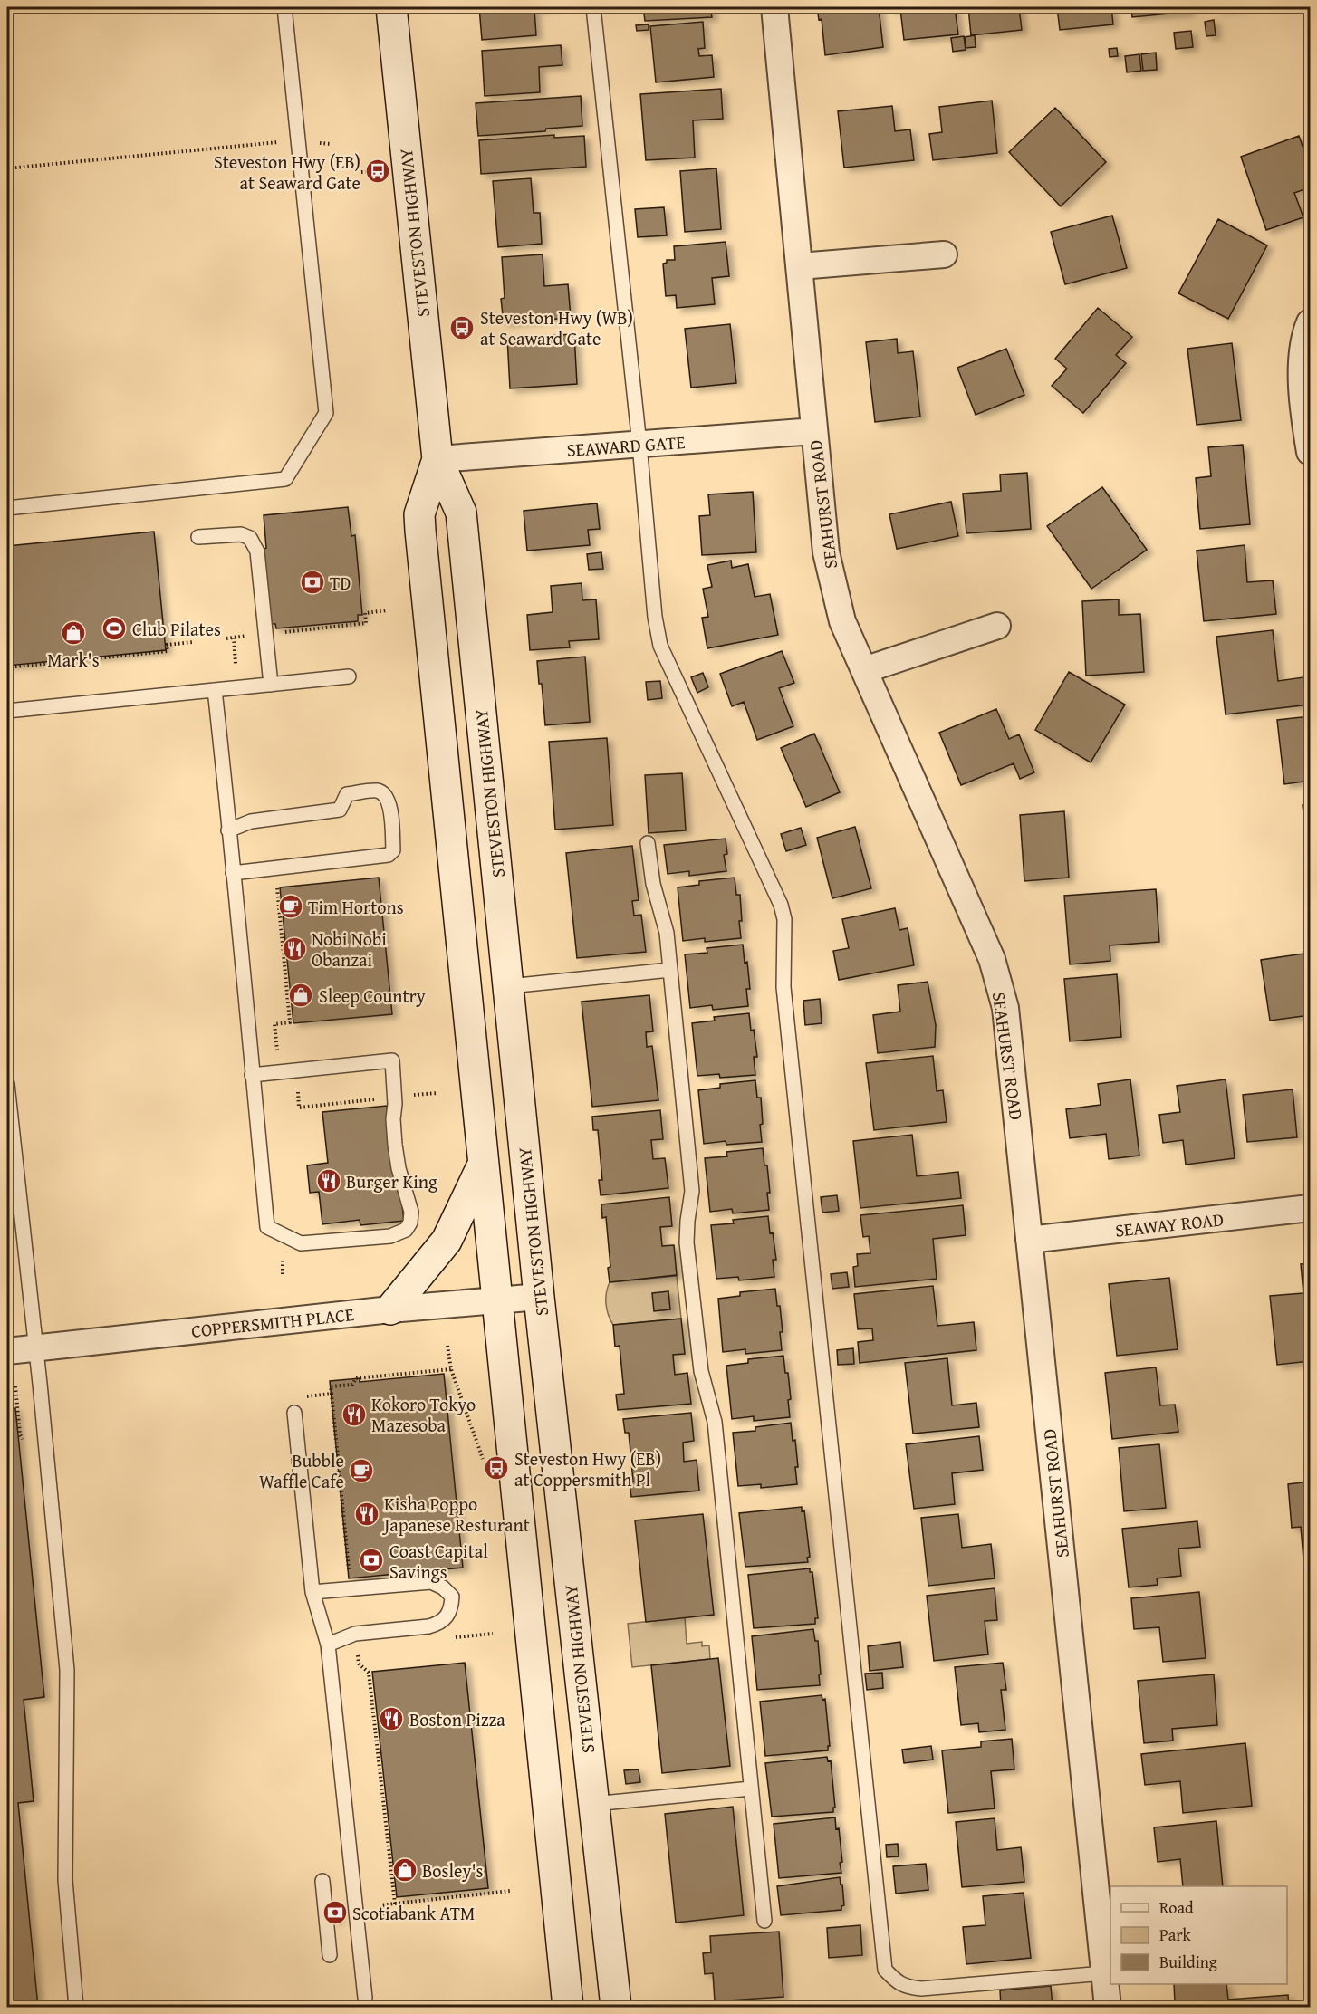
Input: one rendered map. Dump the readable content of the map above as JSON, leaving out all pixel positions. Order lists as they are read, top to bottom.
{
  "streets": {
    "main road": ["STEVESTON HIGHWAY"],
    "street": [
      "SEAWARD GATE",
      "SEAHURST ROAD",
      "SEAWAY ROAD",
      "COPPERSMITH PLACE"
    ]
  },
  "crossings": [
    ["STEVESTON HIGHWAY", "SEAWARD GATE"],
    ["STEVESTON HIGHWAY", "COPPERSMITH PLACE"],
    ["SEAWARD GATE", "SEAHURST ROAD"],
    ["SEAHURST ROAD", "SEAWAY ROAD"]
  ],
  "places": {
    "bus stop": ["Steveston Hwy (EB) at Seaward Gate", "Steveston Hwy (WB) at Seaward Gate", "Steveston Hwy (EB) at Coppersmith Pl"],
    "bank": ["TD", "Coast Capital Savings", "Scotiabank ATM"],
    "sports": ["Club Pilates"],
    "shop": ["Mark's", "Sleep Country", "Bosley's"],
    "cafe": ["Tim Hortons", "Bubble Waffle Cafe"],
    "restaurant": [
      "Nobi Nobi Obanzai",
      "Burger King",
      "Kokoro Tokyo Mazesoba",
      "Kisha Poppo Japanese Resturant",
      "Boston Pizza"
    ]
  },
  "legend": ["Road", "Park", "Building"]
}
